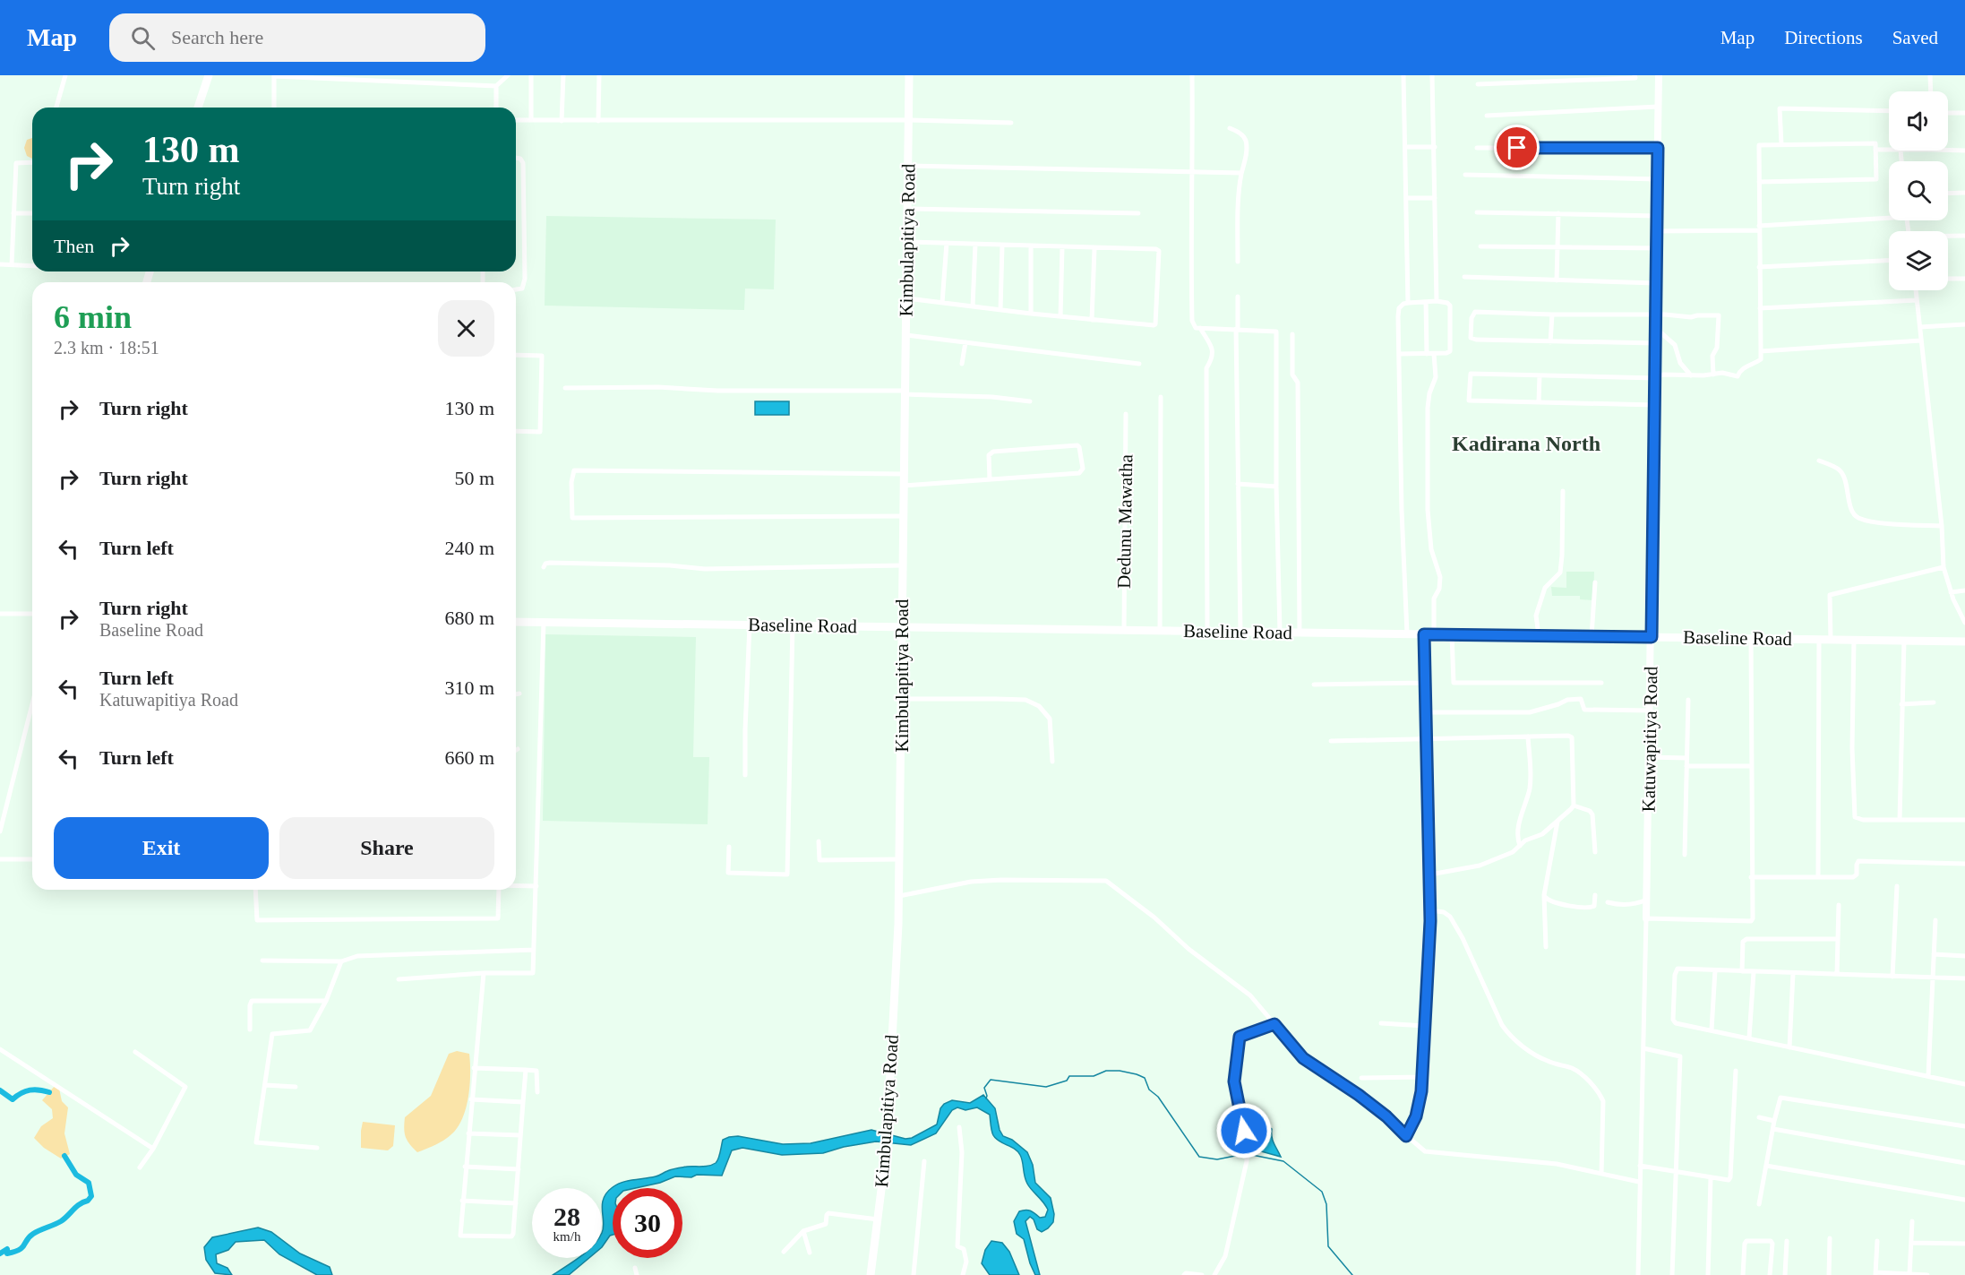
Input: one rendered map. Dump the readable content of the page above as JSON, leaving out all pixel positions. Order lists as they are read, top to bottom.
{
  "streets": {
    "main road": ["Kimbulapitiya Road", "Baseline Road"],
    "street": ["Dedunu Mawatha", "Katuwapitiya Road"]
  },
  "crossings": [
    ["Kimbulapitiya Road", "Baseline Road"],
    ["Dedunu Mawatha", "Baseline Road"],
    ["Baseline Road", "Katuwapitiya Road"]
  ],
  "districts": ["Kadirana North"],
  "page": {
    "header": "Map",
    "search": "Search here",
    "nav": ["Map", "Directions", "Saved"],
    "turn": ["130 m", "Turn right"],
    "then": "Then",
    "heading": ["6 min", "2.3 km · 18:51"],
    "list": [
      {
        "name": "Turn right",
        "value": "130 m"
      },
      {
        "name": "Turn right",
        "value": "50 m"
      },
      {
        "name": "Turn left",
        "value": "240 m"
      },
      {
        "name": "Turn right",
        "note": "Baseline Road",
        "value": "680 m"
      },
      {
        "name": "Turn left",
        "note": "Katuwapitiya Road",
        "value": "310 m"
      },
      {
        "name": "Turn left",
        "value": "660 m"
      }
    ],
    "buttons": ["Exit", "Share"],
    "speed": "28 km/h",
    "limit": "30"
  }
}
